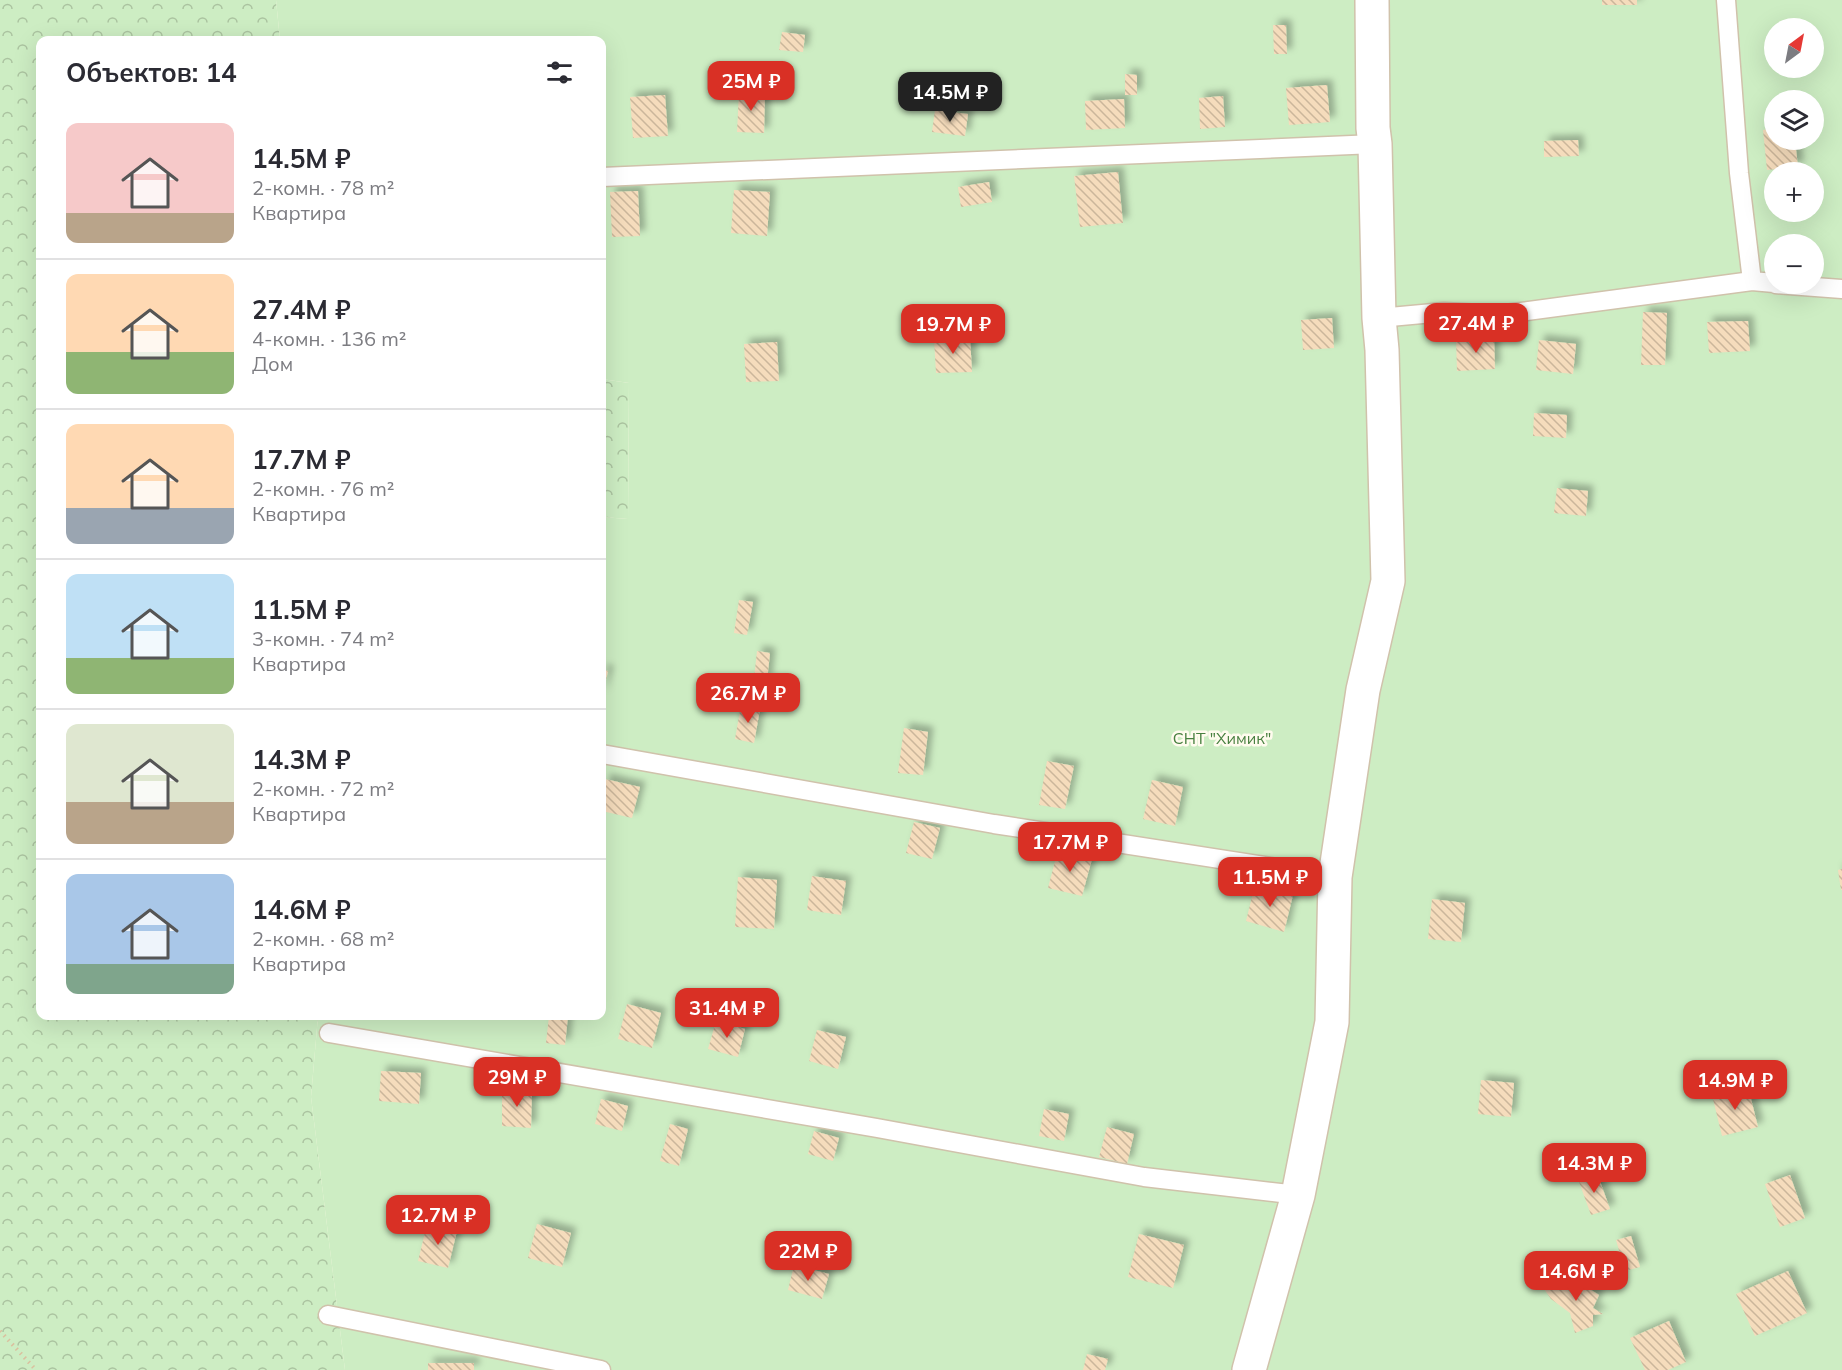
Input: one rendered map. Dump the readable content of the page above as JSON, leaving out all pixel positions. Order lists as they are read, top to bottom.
{
  "parks": ["СНТ \"Химик\""],
  "north": "top right",
  "page": {
    "map_buttons": ["+", "−"],
    "heading": "Объектов: 14",
    "price": [
      "25M ₽",
      "14.5M ₽",
      "27.4M ₽",
      "19.7M ₽",
      "26.7M ₽",
      "17.7M ₽",
      "11.5M ₽",
      "31.4M ₽",
      "29M ₽",
      "14.9M ₽",
      "14.3M ₽",
      "12.7M ₽",
      "22M ₽",
      "14.6M ₽"
    ],
    "list": [
      {
        "name": "14.5M ₽",
        "note": "2-комн. · 78 m² · Квартира"
      },
      {
        "name": "27.4M ₽",
        "note": "4-комн. · 136 m² · Дом"
      },
      {
        "name": "17.7M ₽",
        "note": "2-комн. · 76 m² · Квартира"
      },
      {
        "name": "11.5M ₽",
        "note": "3-комн. · 74 m² · Квартира"
      },
      {
        "name": "14.3M ₽",
        "note": "2-комн. · 72 m² · Квартира"
      },
      {
        "name": "14.6M ₽",
        "note": "2-комн. · 68 m² · Квартира"
      }
    ]
  }
}
